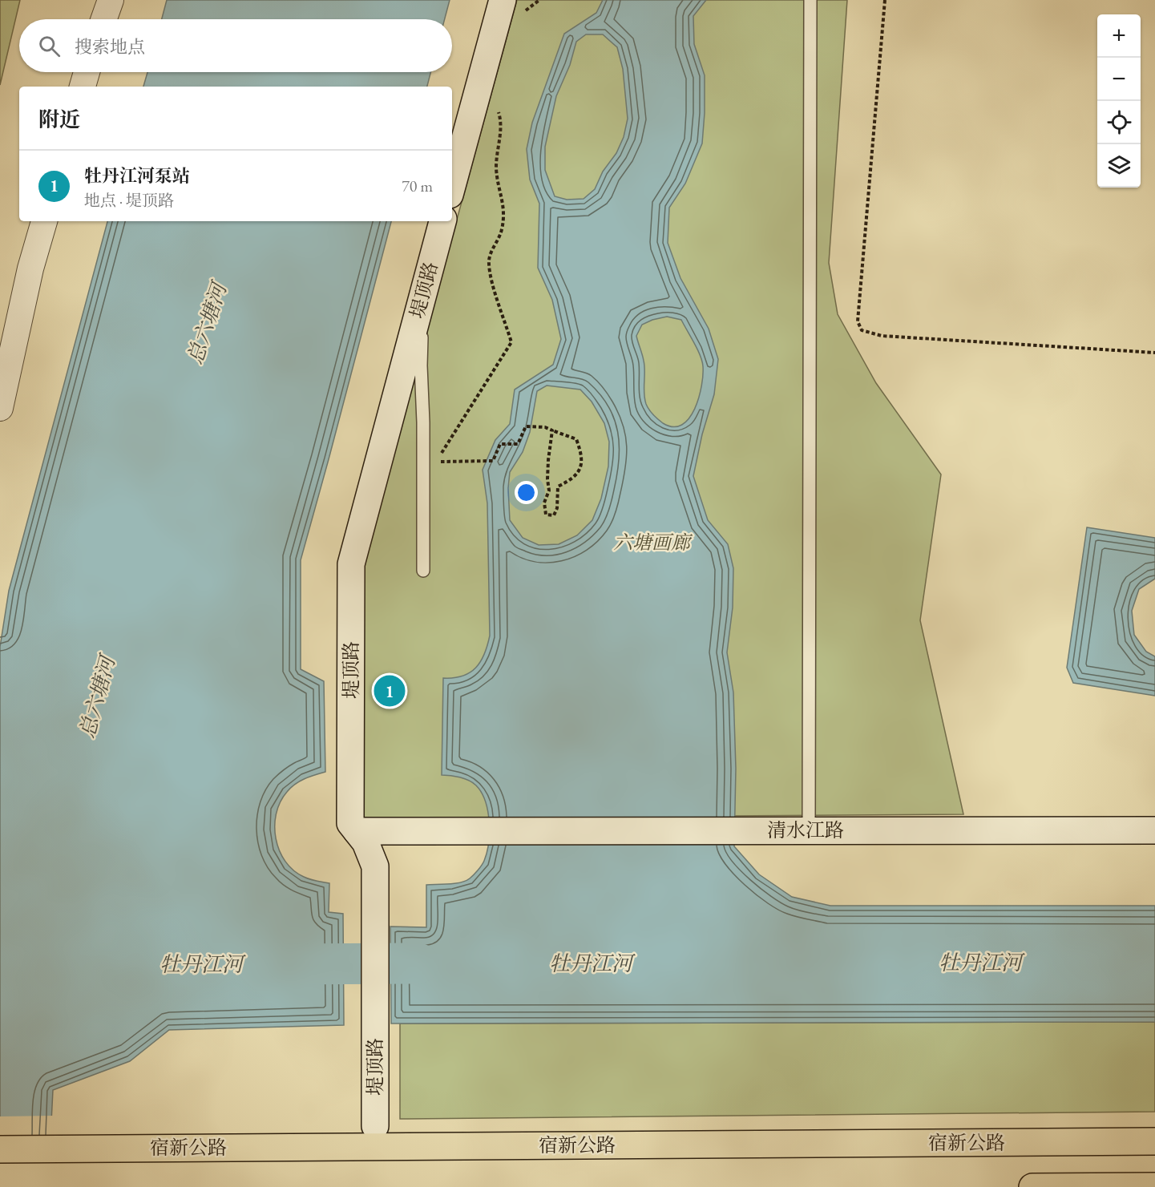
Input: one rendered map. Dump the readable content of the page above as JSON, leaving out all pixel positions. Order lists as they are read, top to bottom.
{
  "streets": {
    "highway": ["宿新公路"],
    "street": ["堤顶路", "清水江路"]
  },
  "crossings": [
    ["堤顶路", "清水江路"]
  ],
  "water": ["总六塘河", "牡丹江河"],
  "parks": ["六塘画廊"],
  "page": {
    "map_buttons": ["+", "−"],
    "search": "搜索地点",
    "heading": "附近",
    "list": [
      {
        "mark": "1",
        "name": "牡丹江河泵站",
        "note": "地点 · 堤顶路",
        "value": "70 m"
      }
    ],
    "pins": "1"
  }
}
